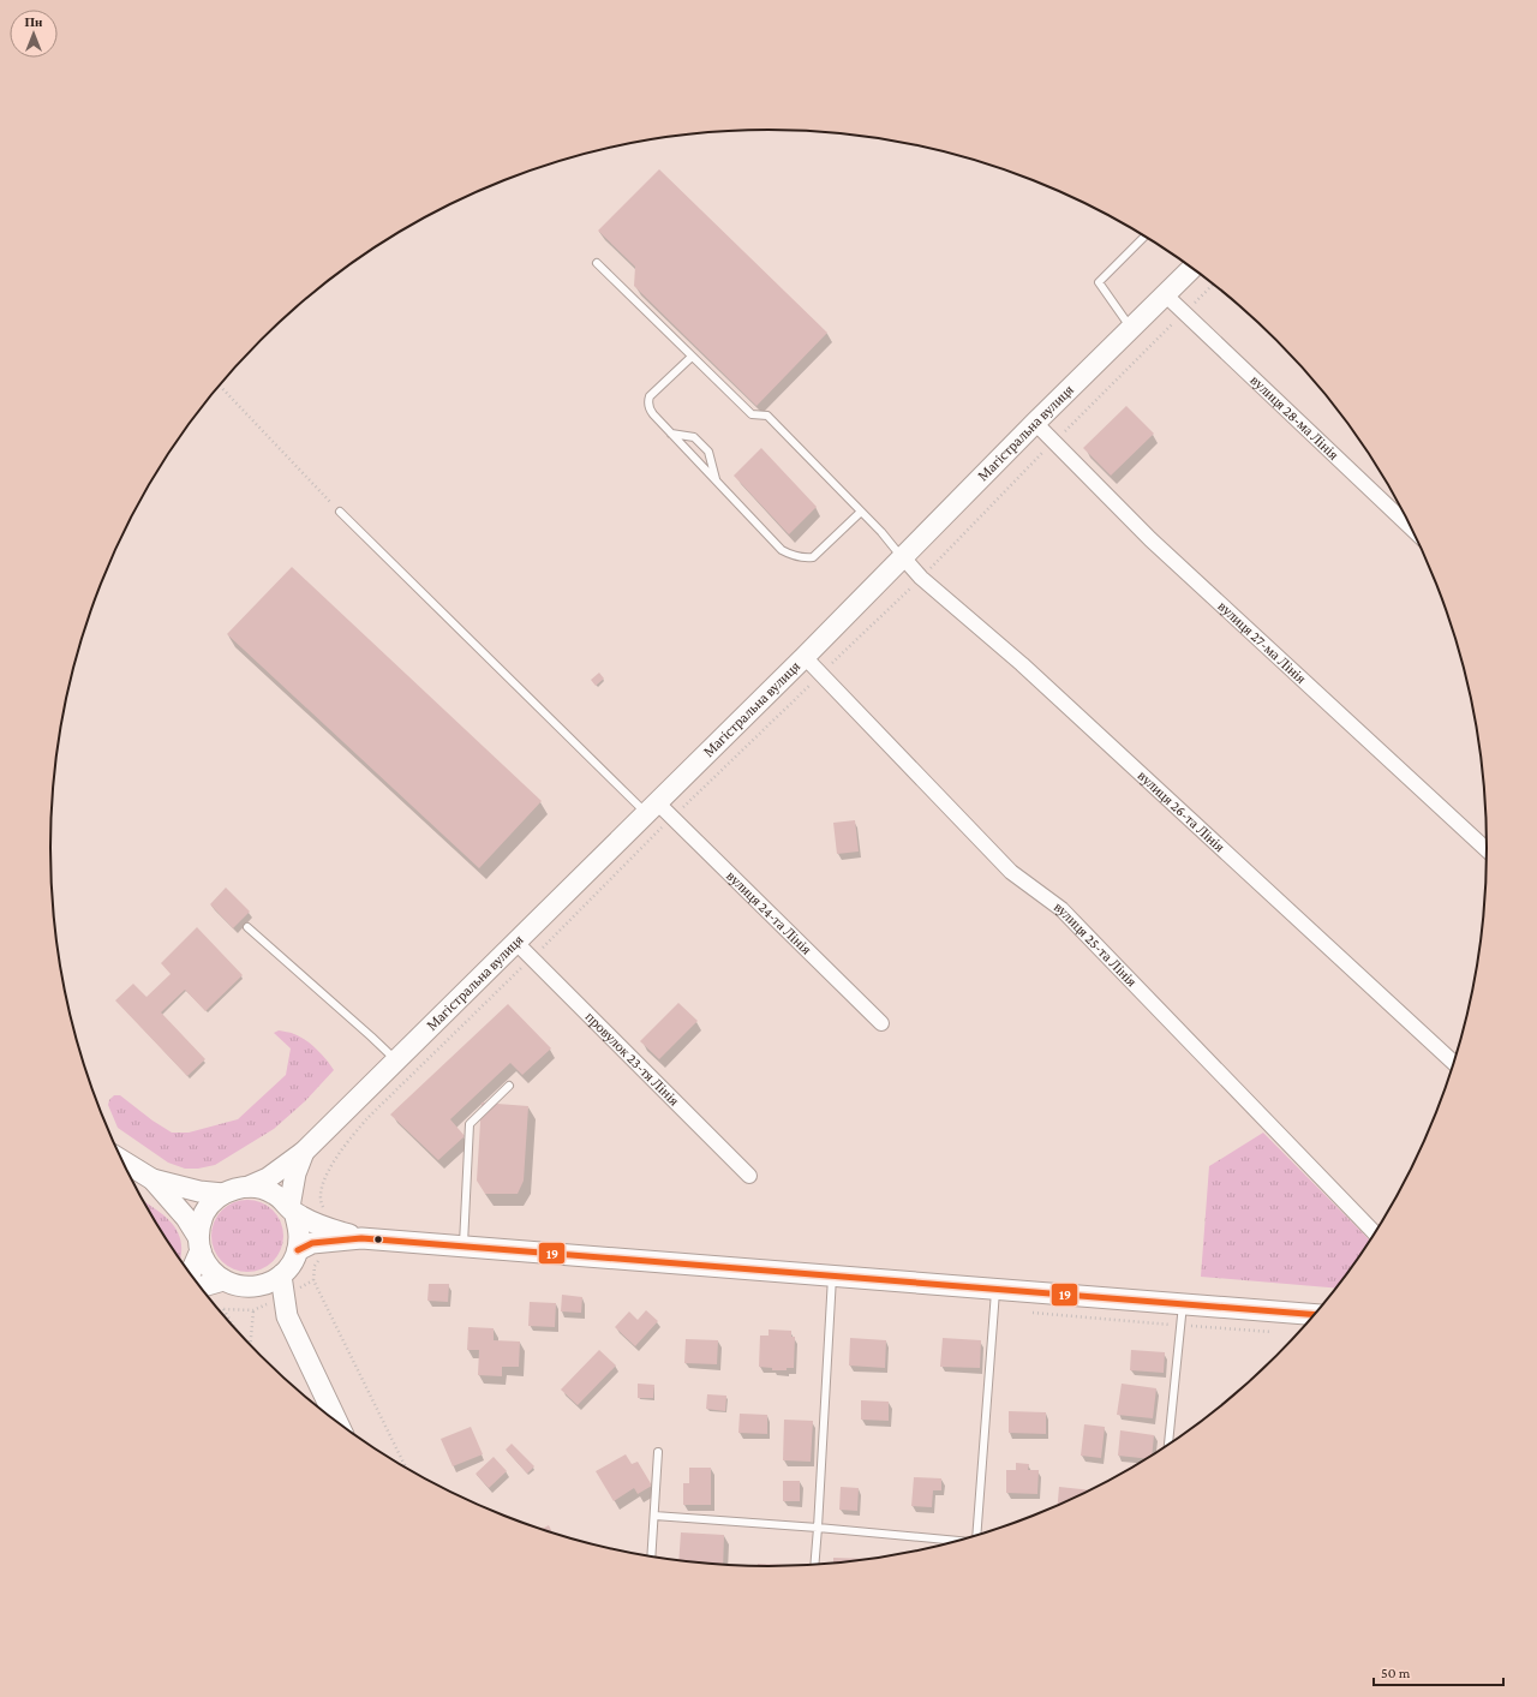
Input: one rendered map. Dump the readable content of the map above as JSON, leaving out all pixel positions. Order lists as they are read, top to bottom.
{
  "streets": {
    "main road": ["Магістральна вулиця"],
    "street": [
      "вулиця 28-ма Лінія",
      "вулиця 27-ма Лінія",
      "вулиця 26-та Лінія",
      "вулиця 24-та Лінія",
      "вулиця 25-та Лінія",
      "провулок 23-тя Лінія"
    ]
  },
  "crossings": [
    ["вулиця 28-ма Лінія", "Магістральна вулиця"],
    ["Магістральна вулиця", "вулиця 27-ма Лінія"],
    ["Магістральна вулиця", "вулиця 26-та Лінія"],
    ["Магістральна вулиця", "вулиця 24-та Лінія"],
    ["Магістральна вулиця", "вулиця 25-та Лінія"],
    ["Магістральна вулиця", "провулок 23-тя Лінія"]
  ],
  "lines": ["transit line 19"],
  "scale_bar": "50 m",
  "north": "top"
}
